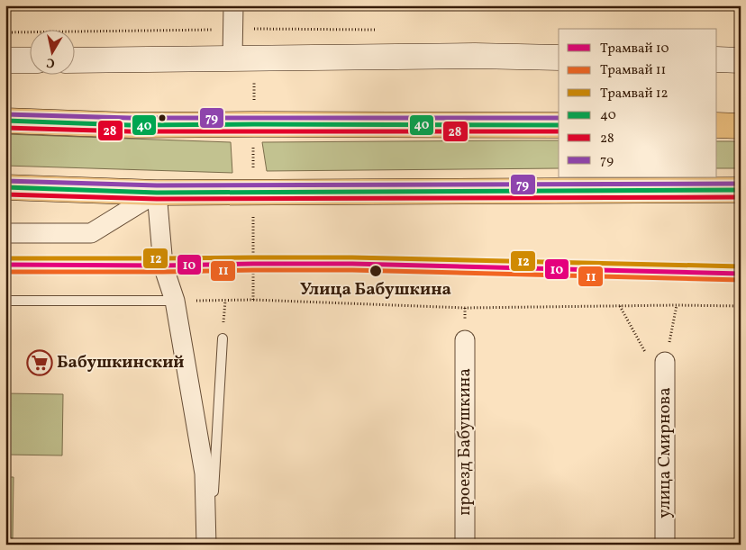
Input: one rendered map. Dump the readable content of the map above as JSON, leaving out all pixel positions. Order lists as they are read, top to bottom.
{
  "streets": {
    "street": ["проезд Бабушкина", "улица Смирнова"]
  },
  "places": {
    "other": ["Улица Бабушкина"],
    "supermarket": ["Бабушкинский"]
  },
  "lines": [
    "transit line 79",
    "transit line 40",
    "transit line 28",
    "tram line 12",
    "tram line 10",
    "tram line 11"
  ],
  "legend": [
    "Трамвай 10",
    "Трамвай 11",
    "Трамвай 12",
    "40",
    "28",
    "79"
  ],
  "north": "bottom"
}
